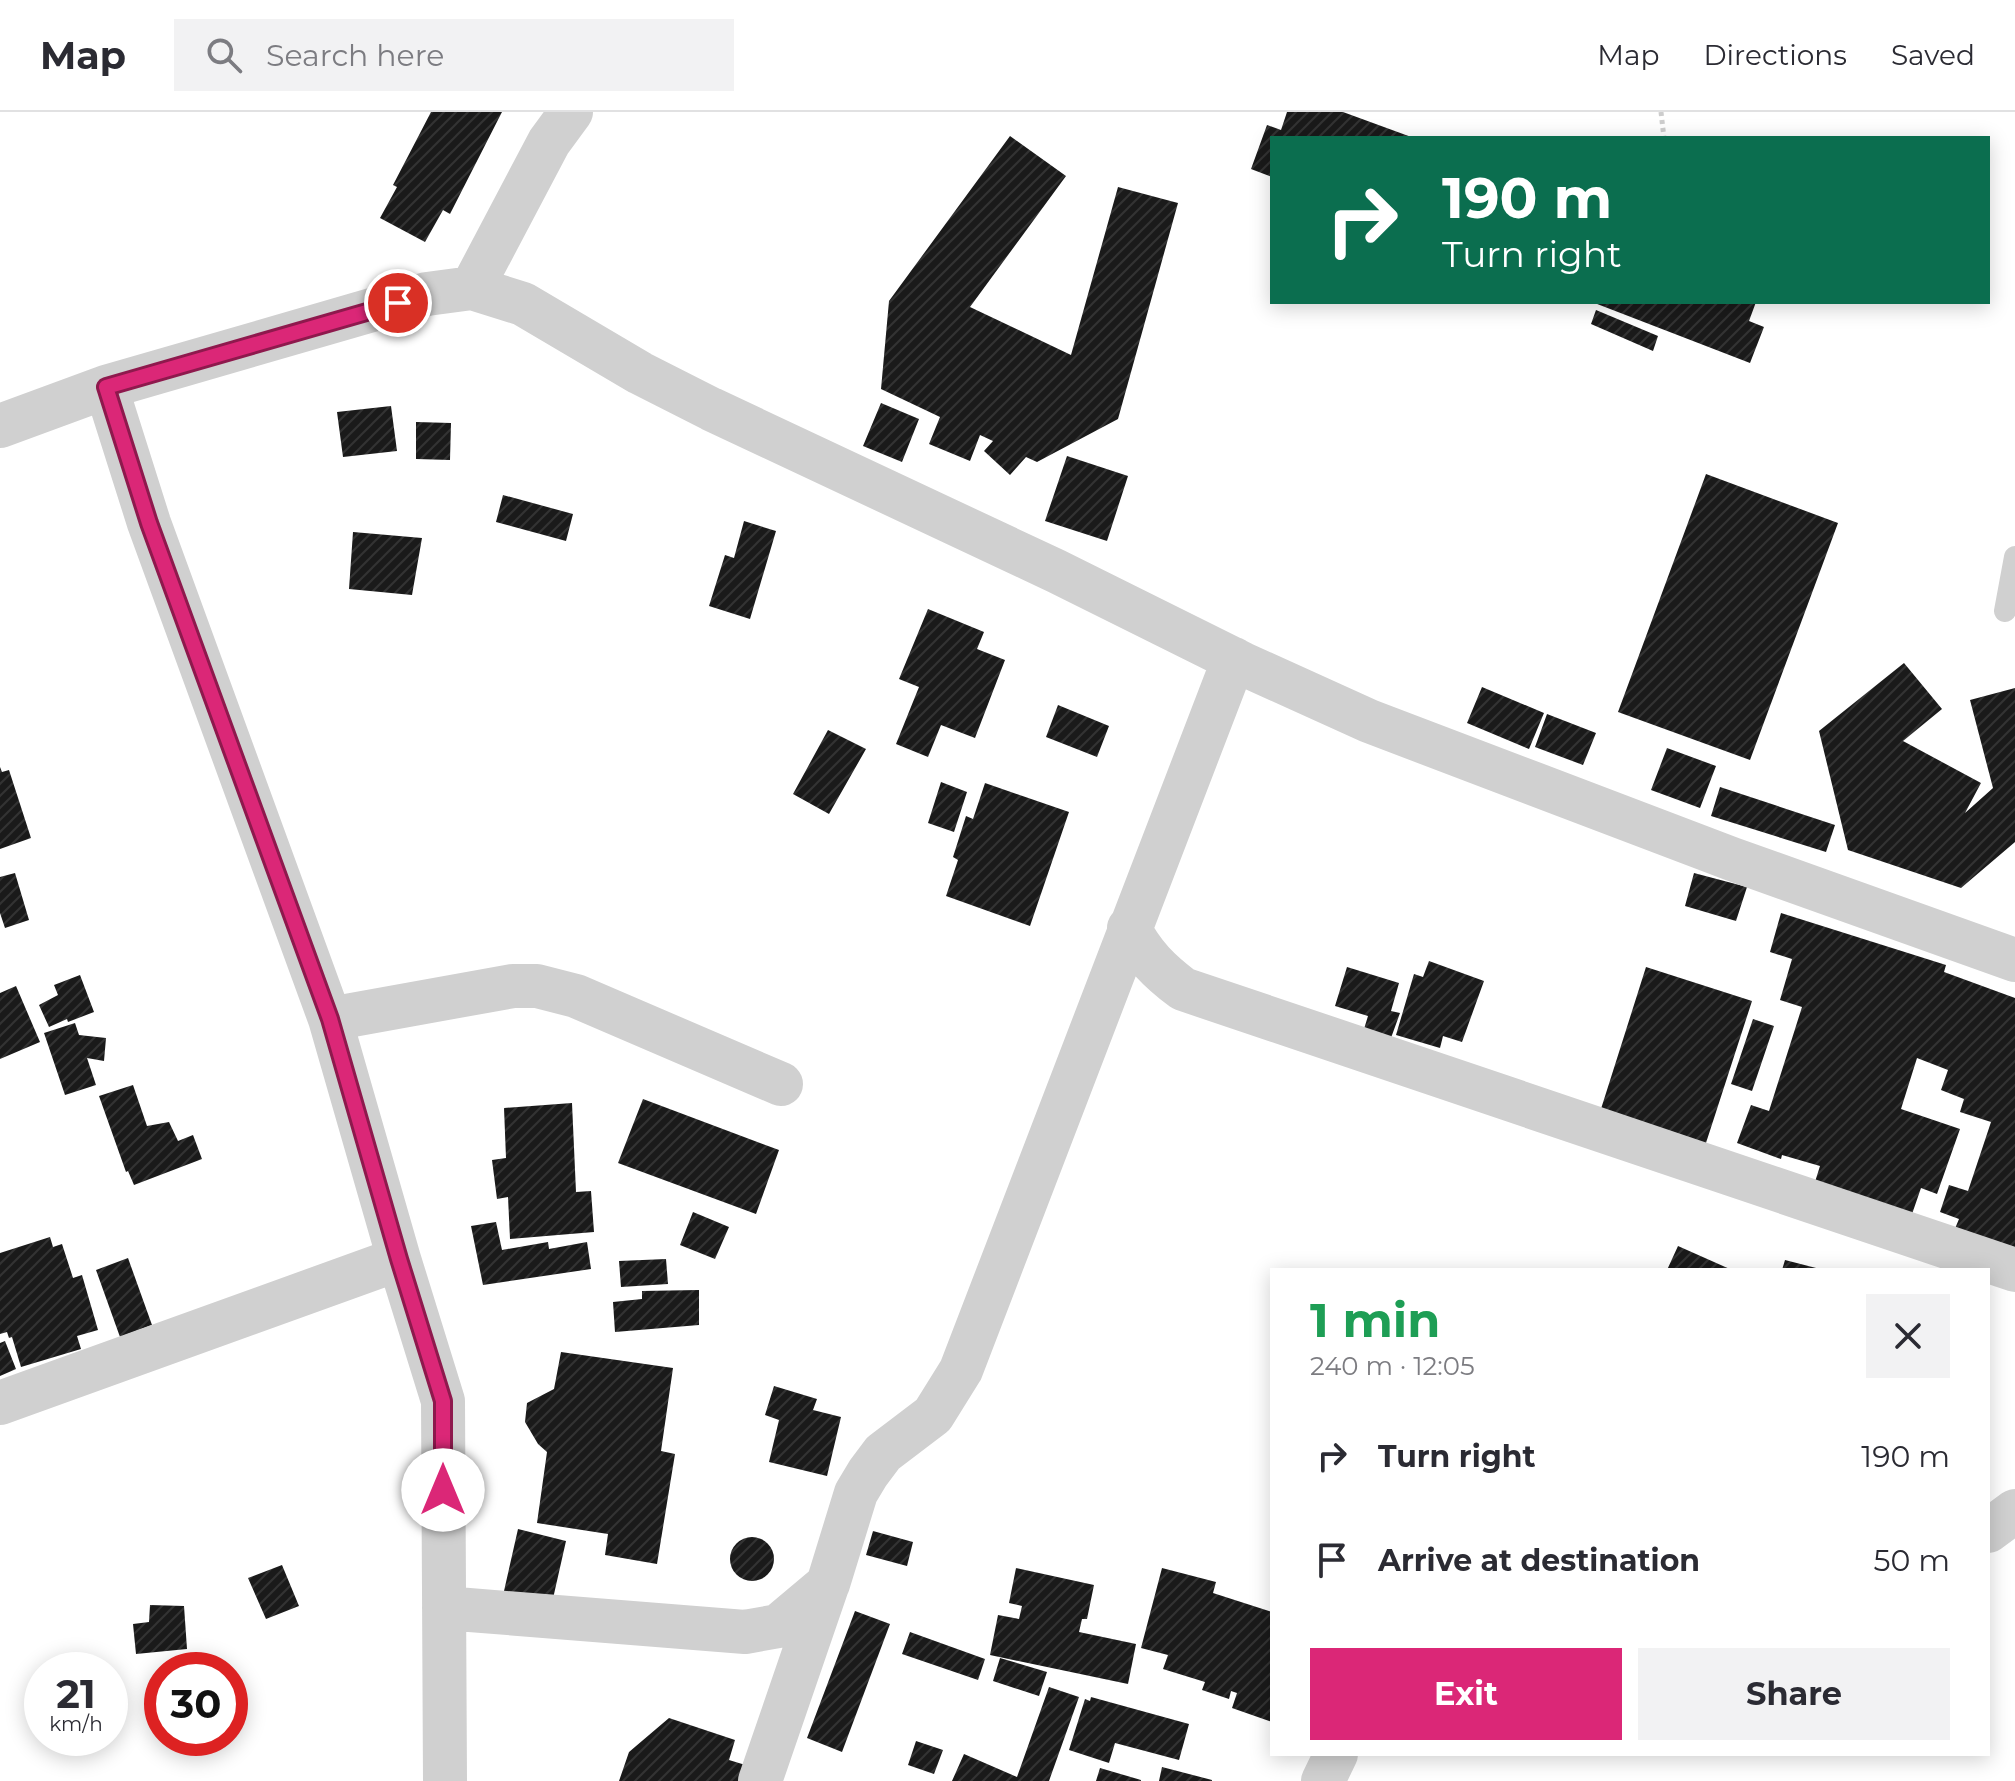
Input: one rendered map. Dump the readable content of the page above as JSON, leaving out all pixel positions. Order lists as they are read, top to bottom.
{
  "page": {
    "header": "Map",
    "search": "Search here",
    "nav": ["Map", "Directions", "Saved"],
    "turn": ["190 m", "Turn right"],
    "heading": ["1 min", "240 m · 12:05"],
    "list": [
      {
        "name": "Turn right",
        "value": "190 m"
      },
      {
        "name": "Arrive at destination",
        "value": "50 m"
      }
    ],
    "buttons": ["Exit", "Share"],
    "speed": "21 km/h",
    "limit": "30"
  }
}
